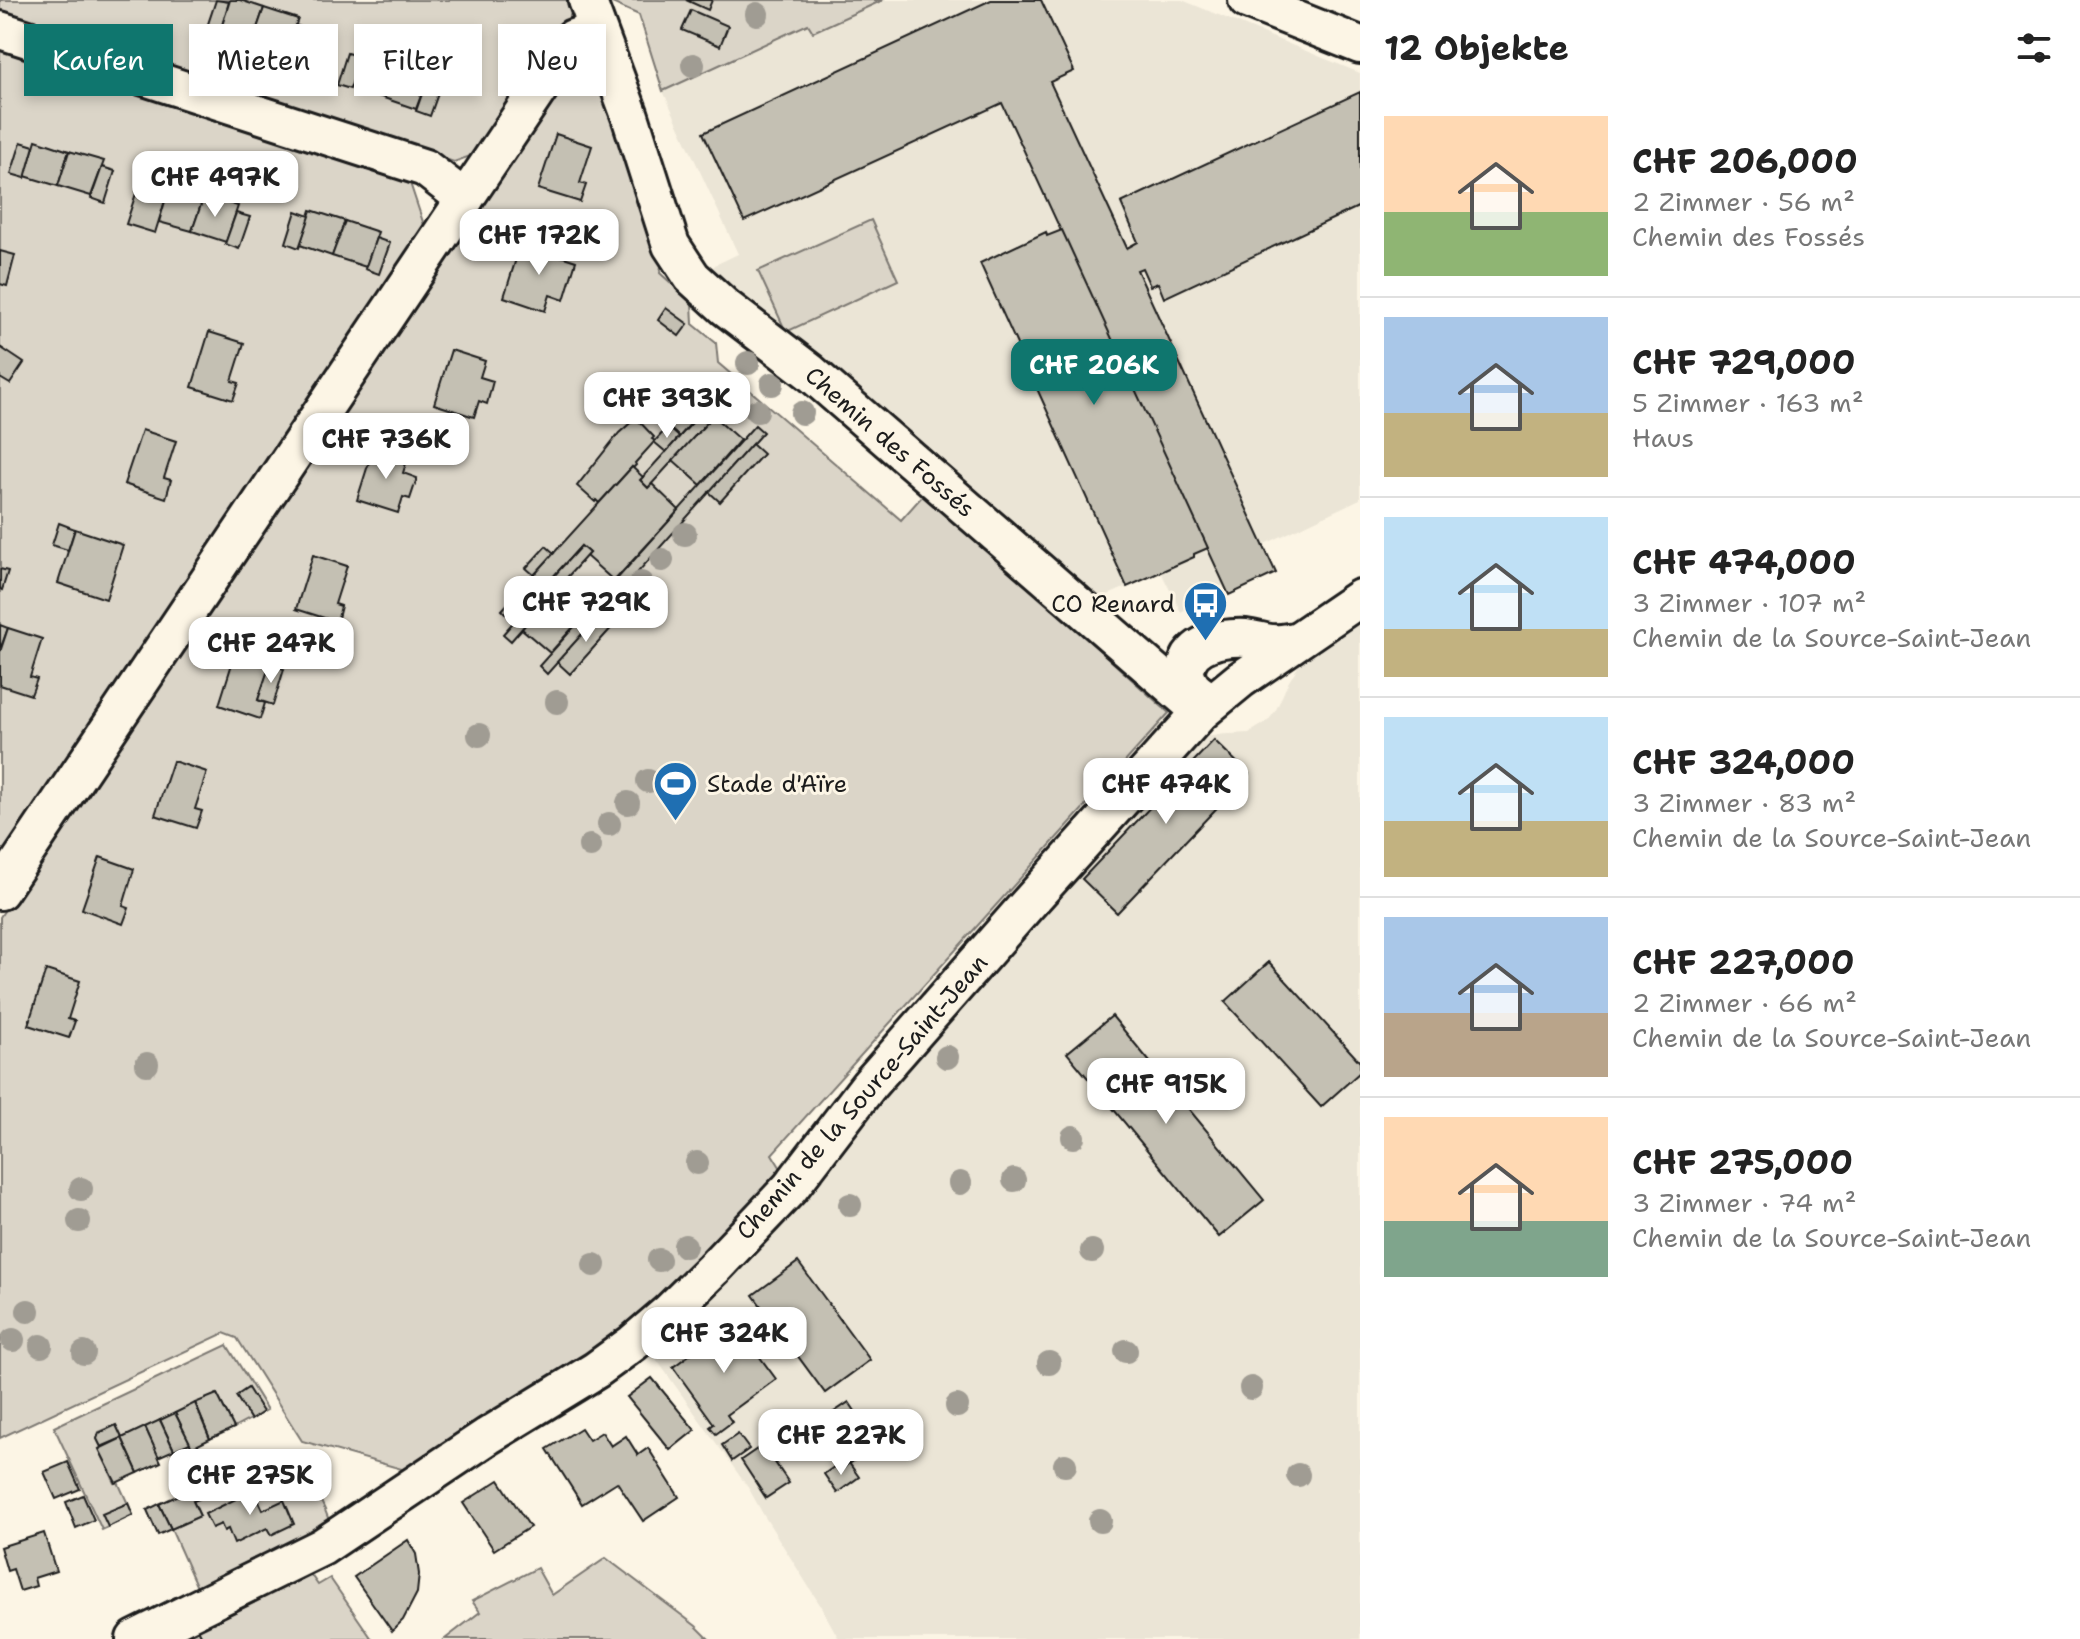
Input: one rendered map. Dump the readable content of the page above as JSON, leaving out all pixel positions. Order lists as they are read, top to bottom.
{
  "streets": {
    "street": ["Chemin des Fossés", "Chemin de la Source-Saint-Jean"]
  },
  "crossings": [
    ["Chemin des Fossés", "Chemin de la Source-Saint-Jean"]
  ],
  "places": {
    "bus stop": ["CO Renard"],
    "sports": ["Stade d'Aïre"]
  },
  "page": {
    "heading": "12 Objekte",
    "chip": [
      "Kaufen",
      "Mieten",
      "Filter",
      "Neu"
    ],
    "list": [
      {
        "name": "CHF 206,000",
        "note": "2 Zimmer · 56 m² · Chemin des Fossés"
      },
      {
        "name": "CHF 729,000",
        "note": "5 Zimmer · 163 m² · Haus"
      },
      {
        "name": "CHF 474,000",
        "note": "3 Zimmer · 107 m² · Chemin de la Source-Saint-Jean"
      },
      {
        "name": "CHF 324,000",
        "note": "3 Zimmer · 83 m² · Chemin de la Source-Saint-Jean"
      },
      {
        "name": "CHF 227,000",
        "note": "2 Zimmer · 66 m² · Chemin de la Source-Saint-Jean"
      },
      {
        "name": "CHF 275,000",
        "note": "3 Zimmer · 74 m² · Chemin de la Source-Saint-Jean"
      }
    ],
    "price": [
      "CHF 497K",
      "CHF 172K",
      "CHF 206K",
      "CHF 393K",
      "CHF 736K",
      "CHF 729K",
      "CHF 247K",
      "CHF 474K",
      "CHF 915K",
      "CHF 324K",
      "CHF 227K",
      "CHF 275K"
    ]
  }
}
